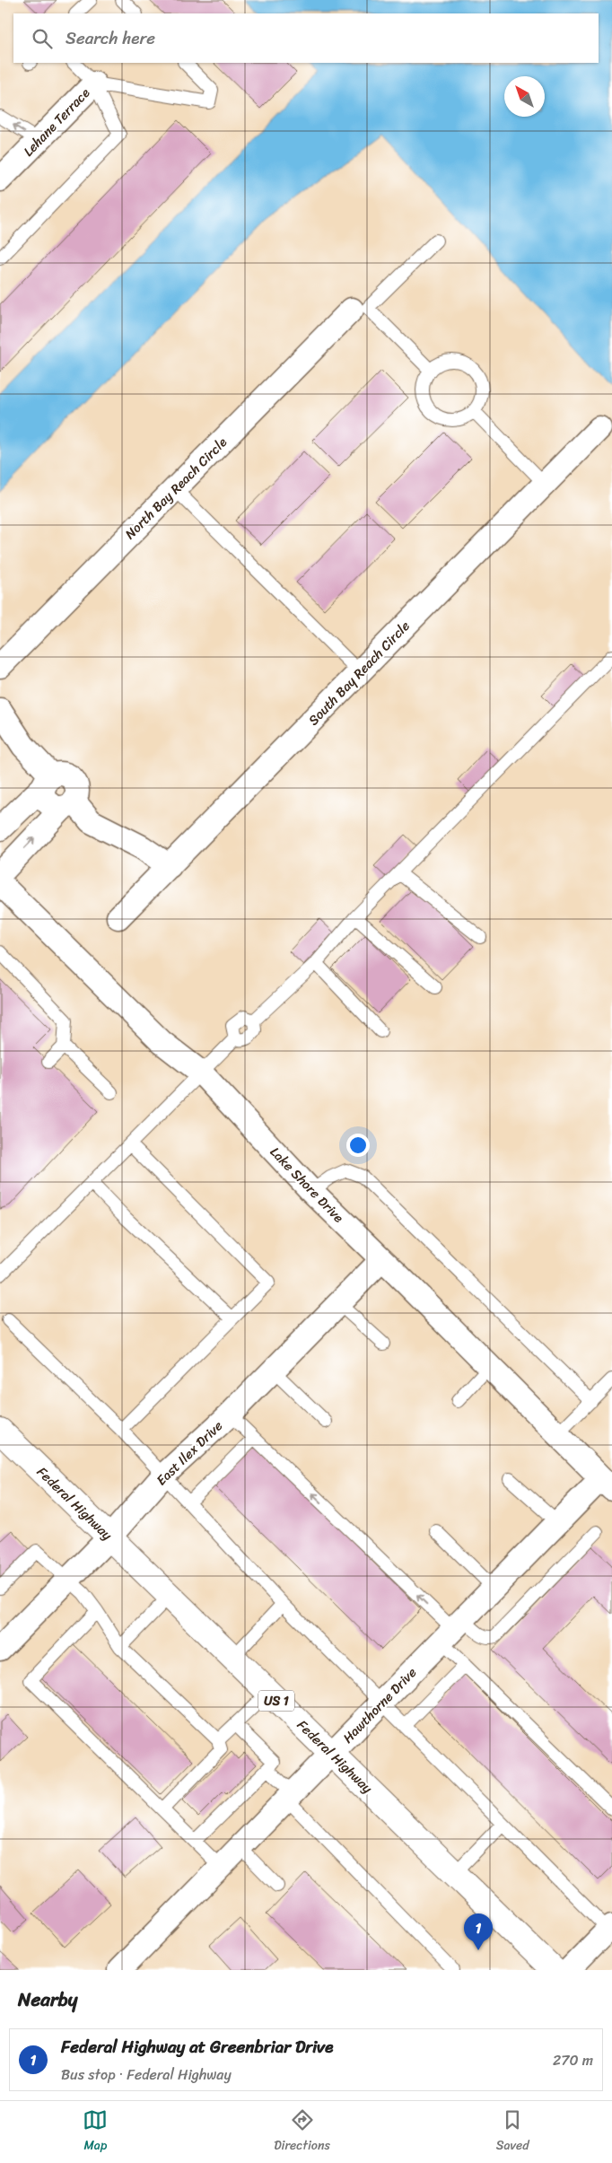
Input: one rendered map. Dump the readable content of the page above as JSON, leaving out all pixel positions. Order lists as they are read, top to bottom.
{
  "streets": {
    "main road": ["Federal Highway", "US 1"],
    "street": [
      "Lehane Terrace",
      "North Bay Reach Circle",
      "South Bay Reach Circle",
      "Lake Shore Drive",
      "East Ilex Drive",
      "Hawthorne Drive"
    ]
  },
  "crossings": [
    ["Lake Shore Drive", "East Ilex Drive"],
    ["Lake Shore Drive", "Hawthorne Drive"],
    ["East Ilex Drive", "Federal Highway"],
    ["Federal Highway", "Hawthorne Drive"]
  ],
  "north": "top left",
  "page": {
    "search": "Search here",
    "pins": "1",
    "heading": "Nearby",
    "list": [
      {
        "mark": "1",
        "name": "Federal Highway at Greenbriar Drive",
        "note": "Bus stop · Federal Highway",
        "value": "270 m"
      }
    ],
    "nav": ["Map", "Directions", "Saved"]
  }
}
